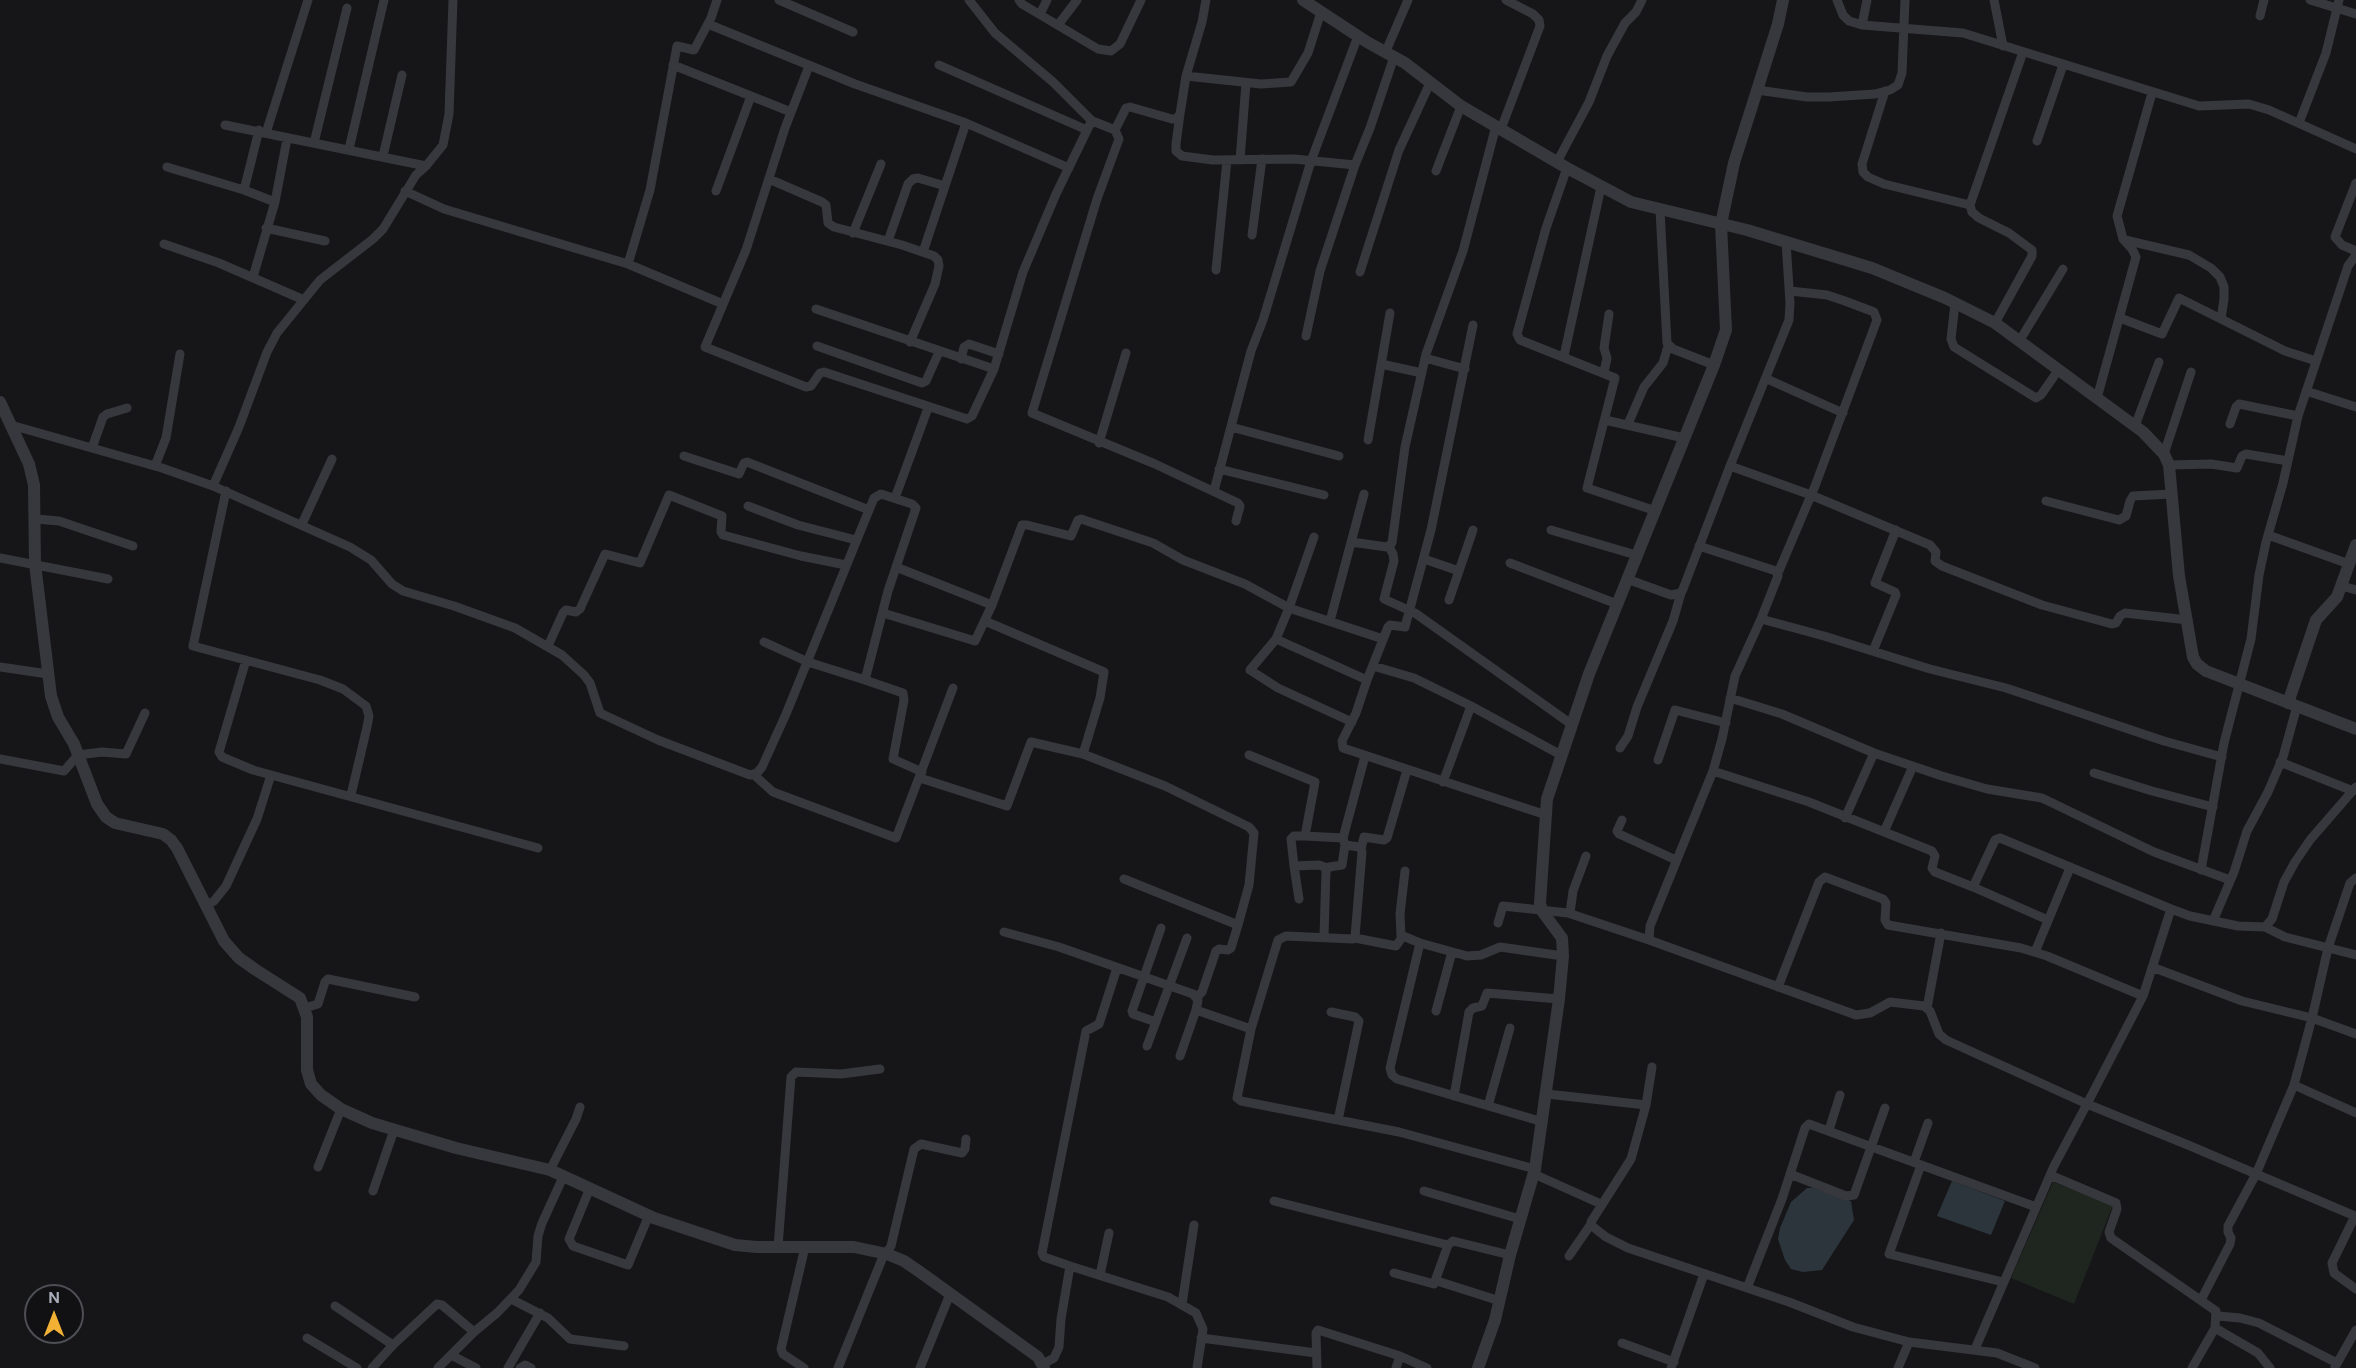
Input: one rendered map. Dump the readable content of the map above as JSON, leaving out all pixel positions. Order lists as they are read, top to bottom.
{
  "north": "top"
}
